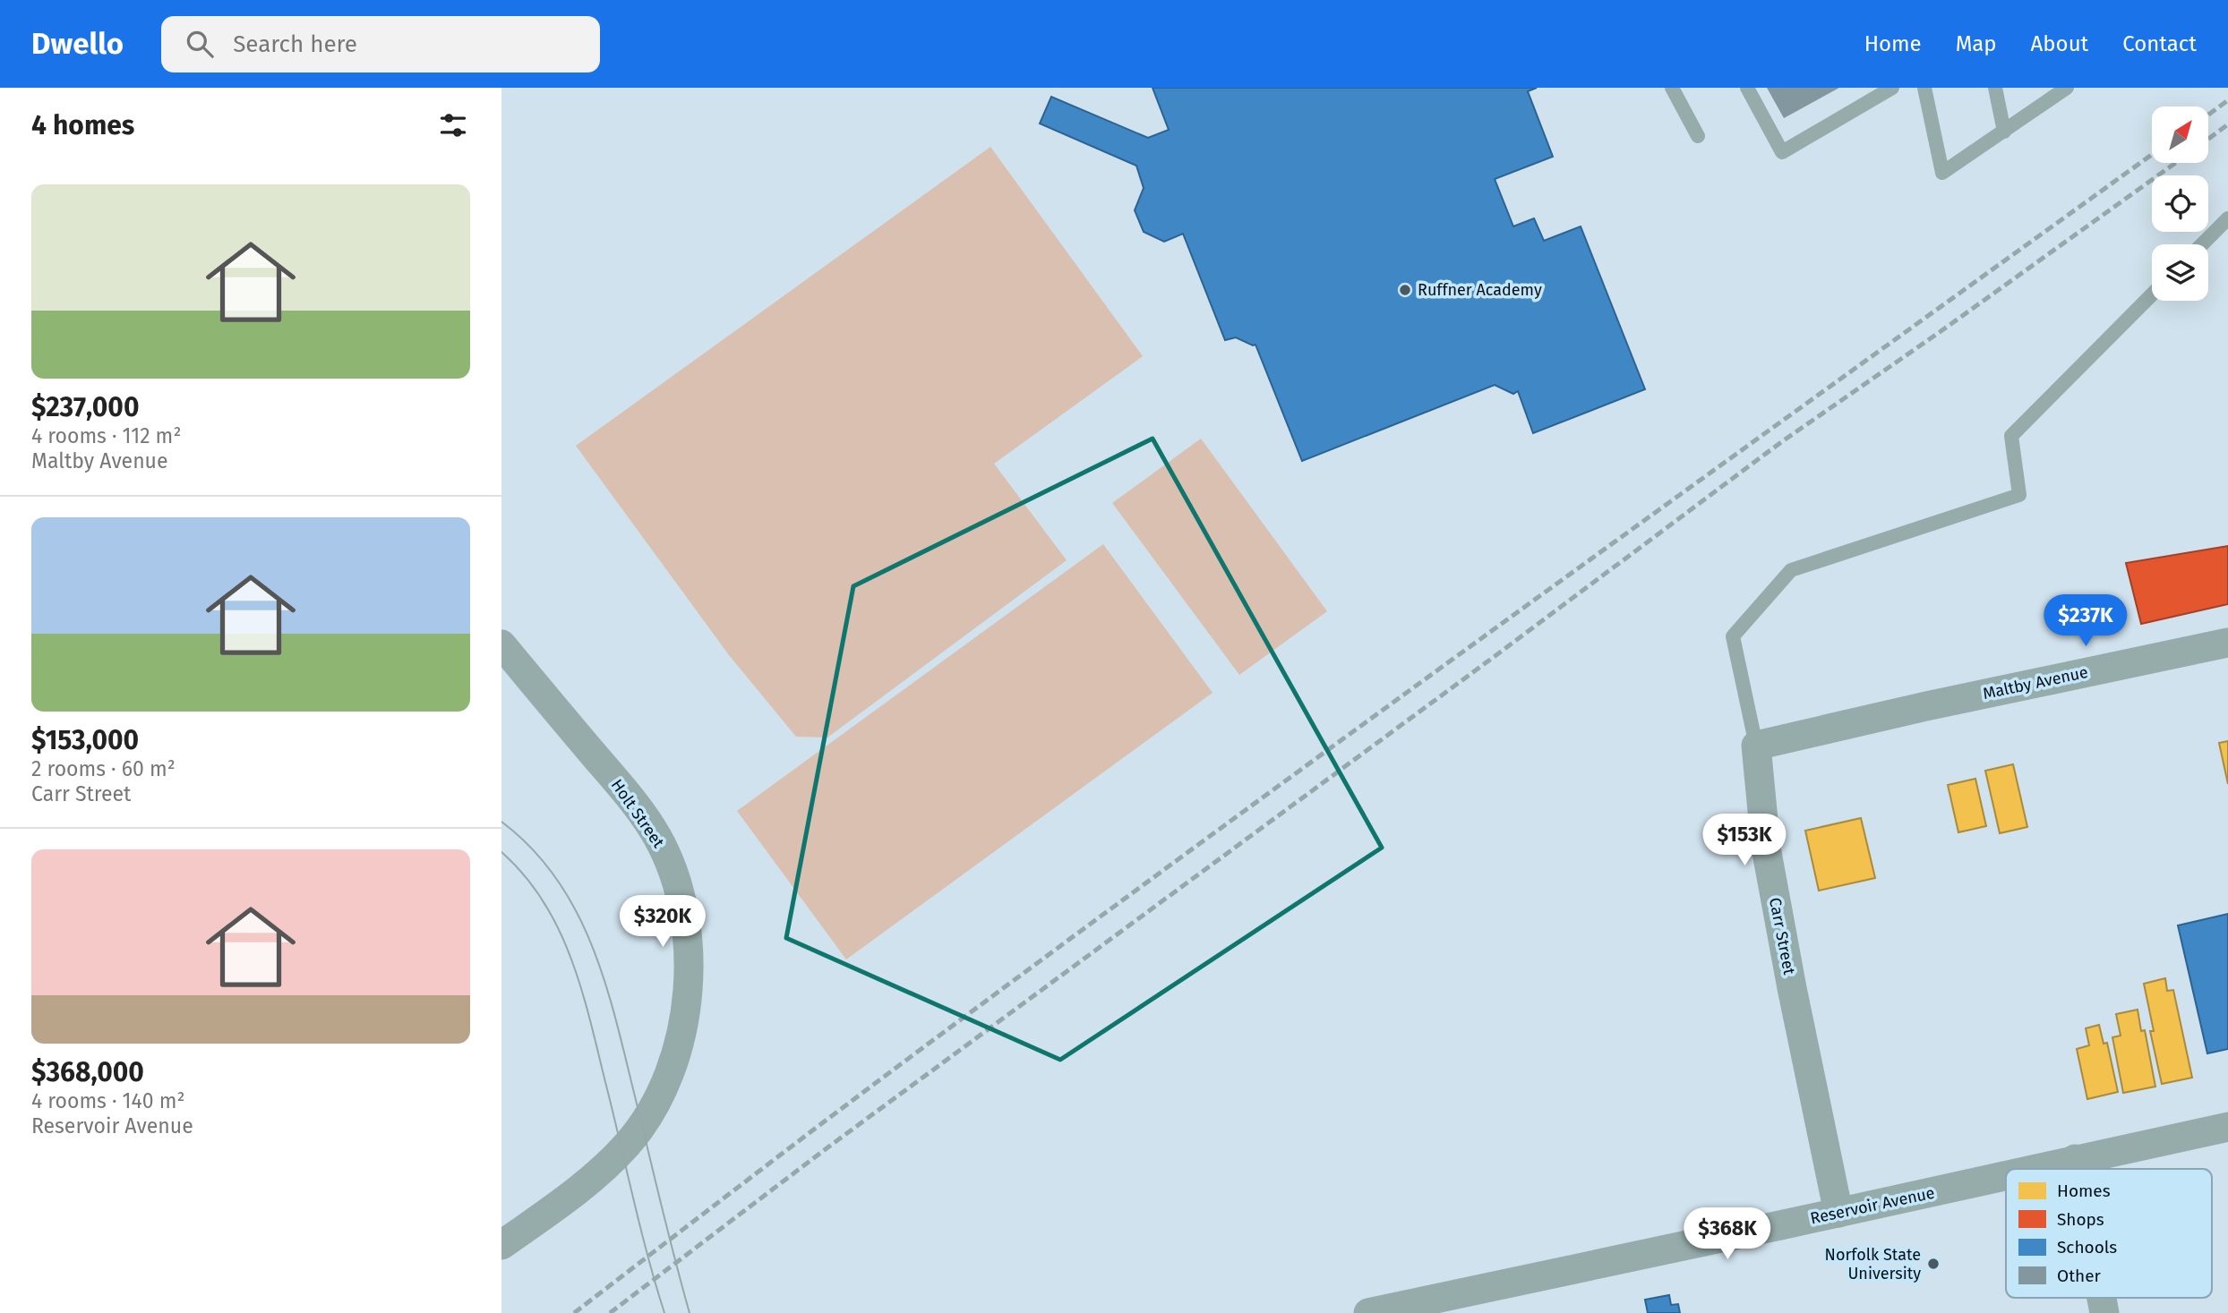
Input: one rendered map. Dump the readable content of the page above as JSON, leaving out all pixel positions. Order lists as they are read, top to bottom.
{
  "streets": {
    "street": [
      "Maltby Avenue",
      "Holt Street",
      "Carr Street",
      "Reservoir Avenue"
    ]
  },
  "crossings": [
    ["Maltby Avenue", "Carr Street"],
    ["Carr Street", "Reservoir Avenue"]
  ],
  "places": ["Ruffner Academy", "Norfolk State University"],
  "legend": [
    "Homes",
    "Shops",
    "Schools",
    "Other"
  ],
  "north": "top right",
  "page": {
    "header": "Dwello",
    "search": "Search here",
    "nav": [
      "Home",
      "Map",
      "About",
      "Contact"
    ],
    "heading": "4 homes",
    "list": [
      {
        "name": "$237,000",
        "note": "4 rooms · 112 m² · Maltby Avenue"
      },
      {
        "name": "$153,000",
        "note": "2 rooms · 60 m² · Carr Street"
      },
      {
        "name": "$368,000",
        "note": "4 rooms · 140 m² · Reservoir Avenue"
      }
    ],
    "price": [
      "$237K",
      "$153K",
      "$320K",
      "$368K"
    ]
  }
}
